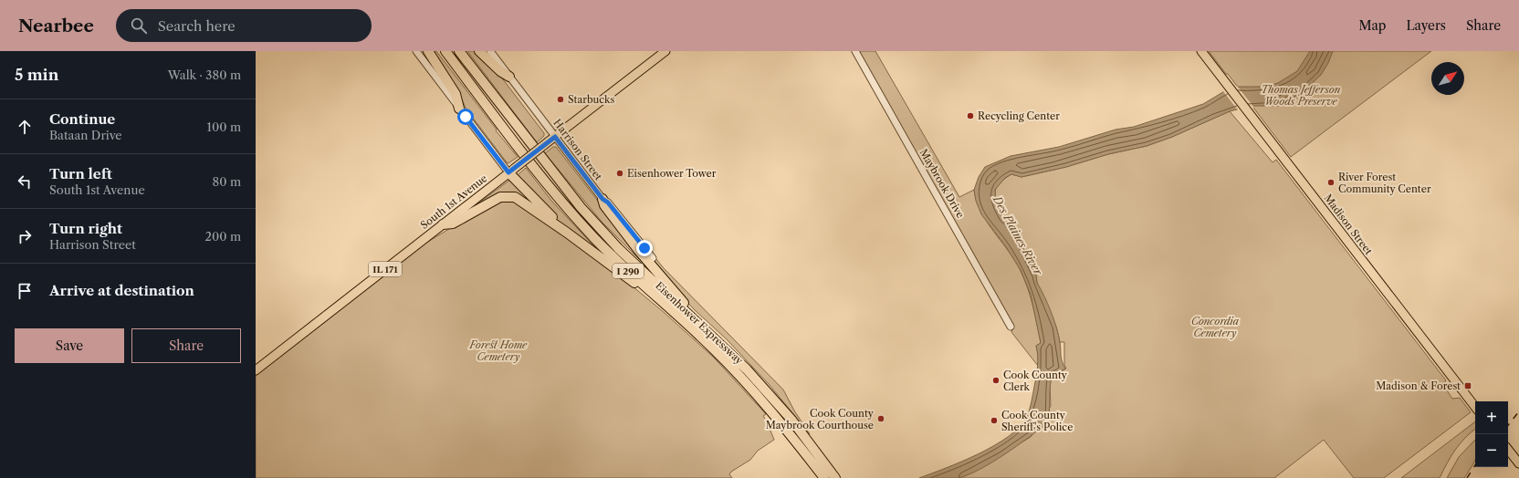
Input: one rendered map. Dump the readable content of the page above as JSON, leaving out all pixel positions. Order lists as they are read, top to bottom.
{
  "streets": {
    "highway": ["I 290", "Eisenhower Expressway"],
    "main road": ["South 1st Avenue", "Madison Street", "IL 171"],
    "street": ["Harrison Street", "Maybrook Drive"]
  },
  "crossings": [
    ["Harrison Street", "South 1st Avenue"]
  ],
  "water": ["Des Plaines River"],
  "parks": ["Thomas Jefferson Woods Preserve", "Concordia Cemetery", "Forest Home Cemetery"],
  "places": {
    "other": [
      "Starbucks",
      "Recycling Center",
      "Eisenhower Tower",
      "River Forest Community Center",
      "Cook County Clerk",
      "Cook County Maybrook Courthouse",
      "Cook County Sheriff's Police"
    ],
    "transit": ["Madison & Forest"]
  },
  "north": "top right",
  "page": {
    "header": "Nearbee",
    "search": "Search here",
    "nav": ["Map", "Layers", "Share"],
    "heading": ["5 min", "Walk · 380 m"],
    "list": [
      ["Continue", "Bataan Drive", "100 m"],
      ["Turn left", "South 1st Avenue", "80 m"],
      ["Turn right", "Harrison Street", "200 m"],
      "Arrive at destination"
    ],
    "buttons": ["Save", "Share"],
    "map_buttons": ["+", "−"]
  }
}
